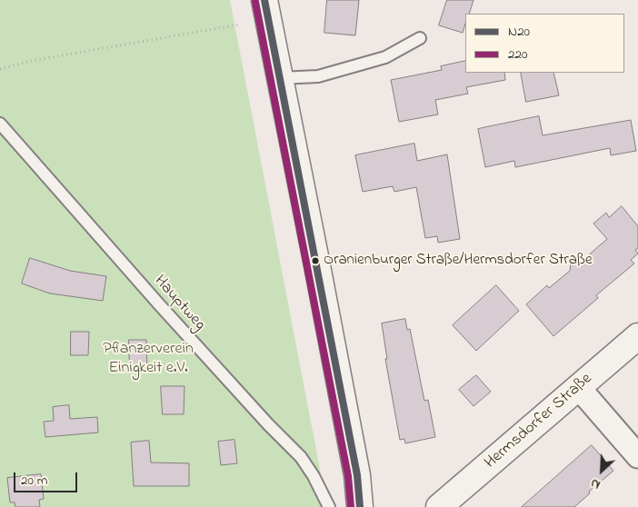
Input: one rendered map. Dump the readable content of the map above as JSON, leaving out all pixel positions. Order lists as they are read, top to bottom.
{
  "streets": {
    "main road": ["Hermsdorfer Straße"],
    "lane": ["Hauptweg"]
  },
  "parks": ["Pflanzerverein Einigkeit e.V."],
  "places": ["Oranienburger Straße/Hermsdorfer Straße"],
  "lines": ["transit line N20", "transit line 220"],
  "legend": ["N20", "220"],
  "scale_bar": "20 m",
  "north": "bottom left"
}
